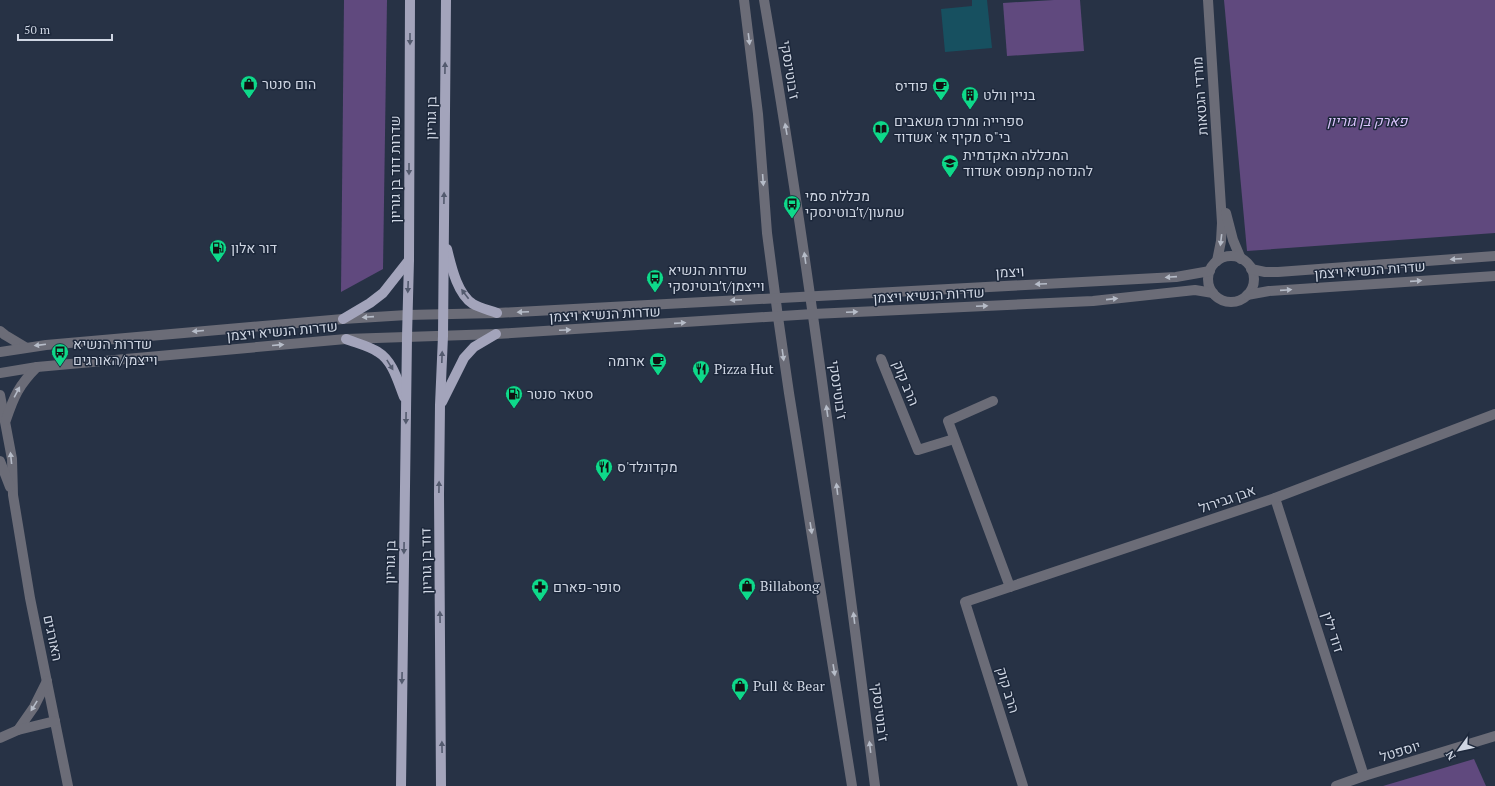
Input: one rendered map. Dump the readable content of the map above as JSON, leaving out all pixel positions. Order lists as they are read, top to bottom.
{
  "streets": {
    "main road": ["בן גוריון", "שדרות דוד בן גוריון", "דוד בן גוריון"],
    "street": [
      "ז'בוטינסקי",
      "מורדי הגטאות",
      "שדרות הנשיא ויצמן",
      "ויצמן",
      "הרב קוק",
      "אבן גבירול",
      "דוד ילין",
      "האורגים",
      "יוספטל"
    ]
  },
  "crossings": [
    ["ז'בוטינסקי", "שדרות הנשיא ויצמן"],
    ["ז'בוטינסקי", "ויצמן"],
    ["מורדי הגטאות", "שדרות הנשיא ויצמן"],
    ["מורדי הגטאות", "ויצמן"],
    ["בן גוריון", "שדרות דוד בן גוריון"],
    ["בן גוריון", "שדרות הנשיא ויצמן"],
    ["שדרות דוד בן גוריון", "שדרות הנשיא ויצמן"],
    ["שדרות הנשיא ויצמן", "ויצמן"],
    ["שדרות הנשיא ויצמן", "דוד בן גוריון"],
    ["הרב קוק", "אבן גבירול"],
    ["אבן גבירול", "דוד ילין"],
    ["דוד ילין", "יוספטל"]
  ],
  "one_way": ["שדרות דוד בן גוריון", "ויצמן", "דוד בן גוריון"],
  "parks": ["פארק בן גוריון"],
  "places": {
    "shop": ["הום סנטר", "Billabong", "Pull & Bear"],
    "cafe": ["פודיס", "ארומה"],
    "building": ["בניין וולט"],
    "library": ["ספרייה ומרכז משאבים בי\"ס מקיף א' אשדוד"],
    "school or university": ["המכללה האקדמית להנדסה קמפוס אשדוד"],
    "bus stop": ["מכללת סמי שמעון/ז׳בוטינסקי", "שדרות הנשיא וייצמן/ז׳בוטינסקי", "שדרות הנשיא וייצמן/האורגים"],
    "fuel station": ["דור אלון", "סטאר סנטר"],
    "restaurant": ["Pizza Hut", "מקדונלד'ס"],
    "pharmacy": ["סופר-פארם"]
  },
  "scale_bar": "50 m",
  "north": "bottom left"
}
